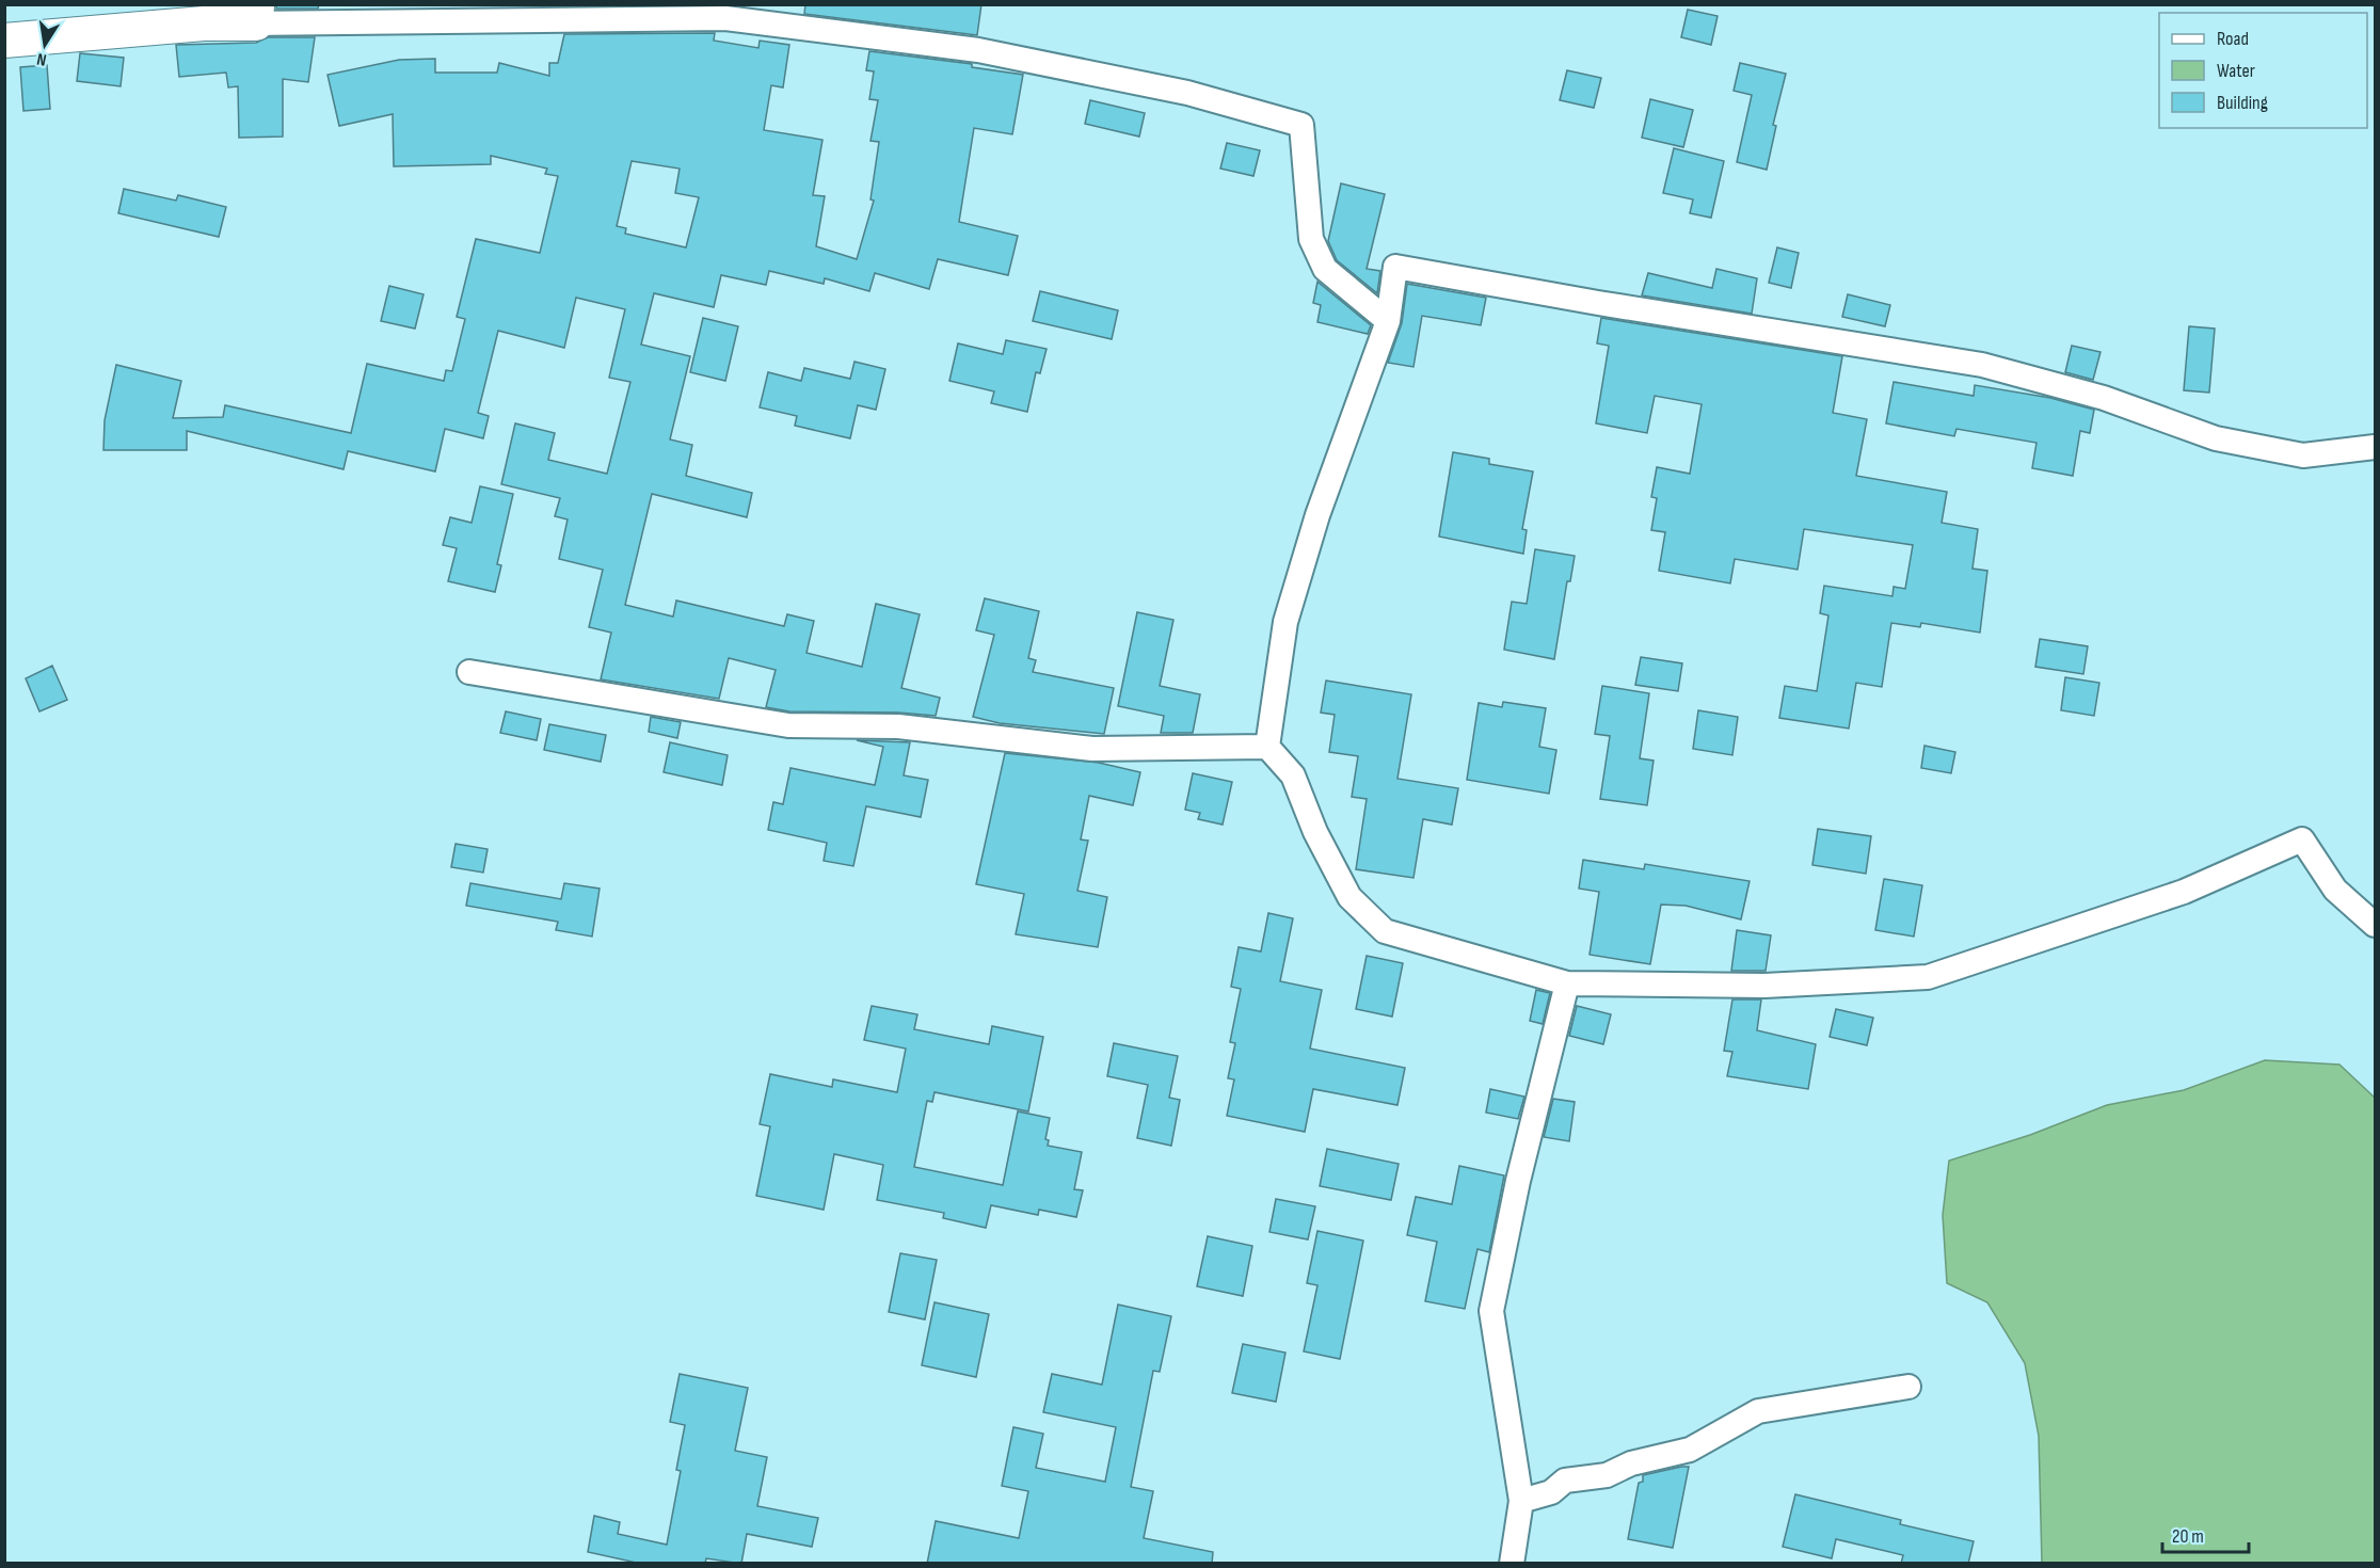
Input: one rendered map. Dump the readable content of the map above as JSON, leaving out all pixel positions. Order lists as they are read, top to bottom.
{
  "legend": ["Road", "Water", "Building"],
  "scale_bar": "20 m",
  "north": "bottom"
}
